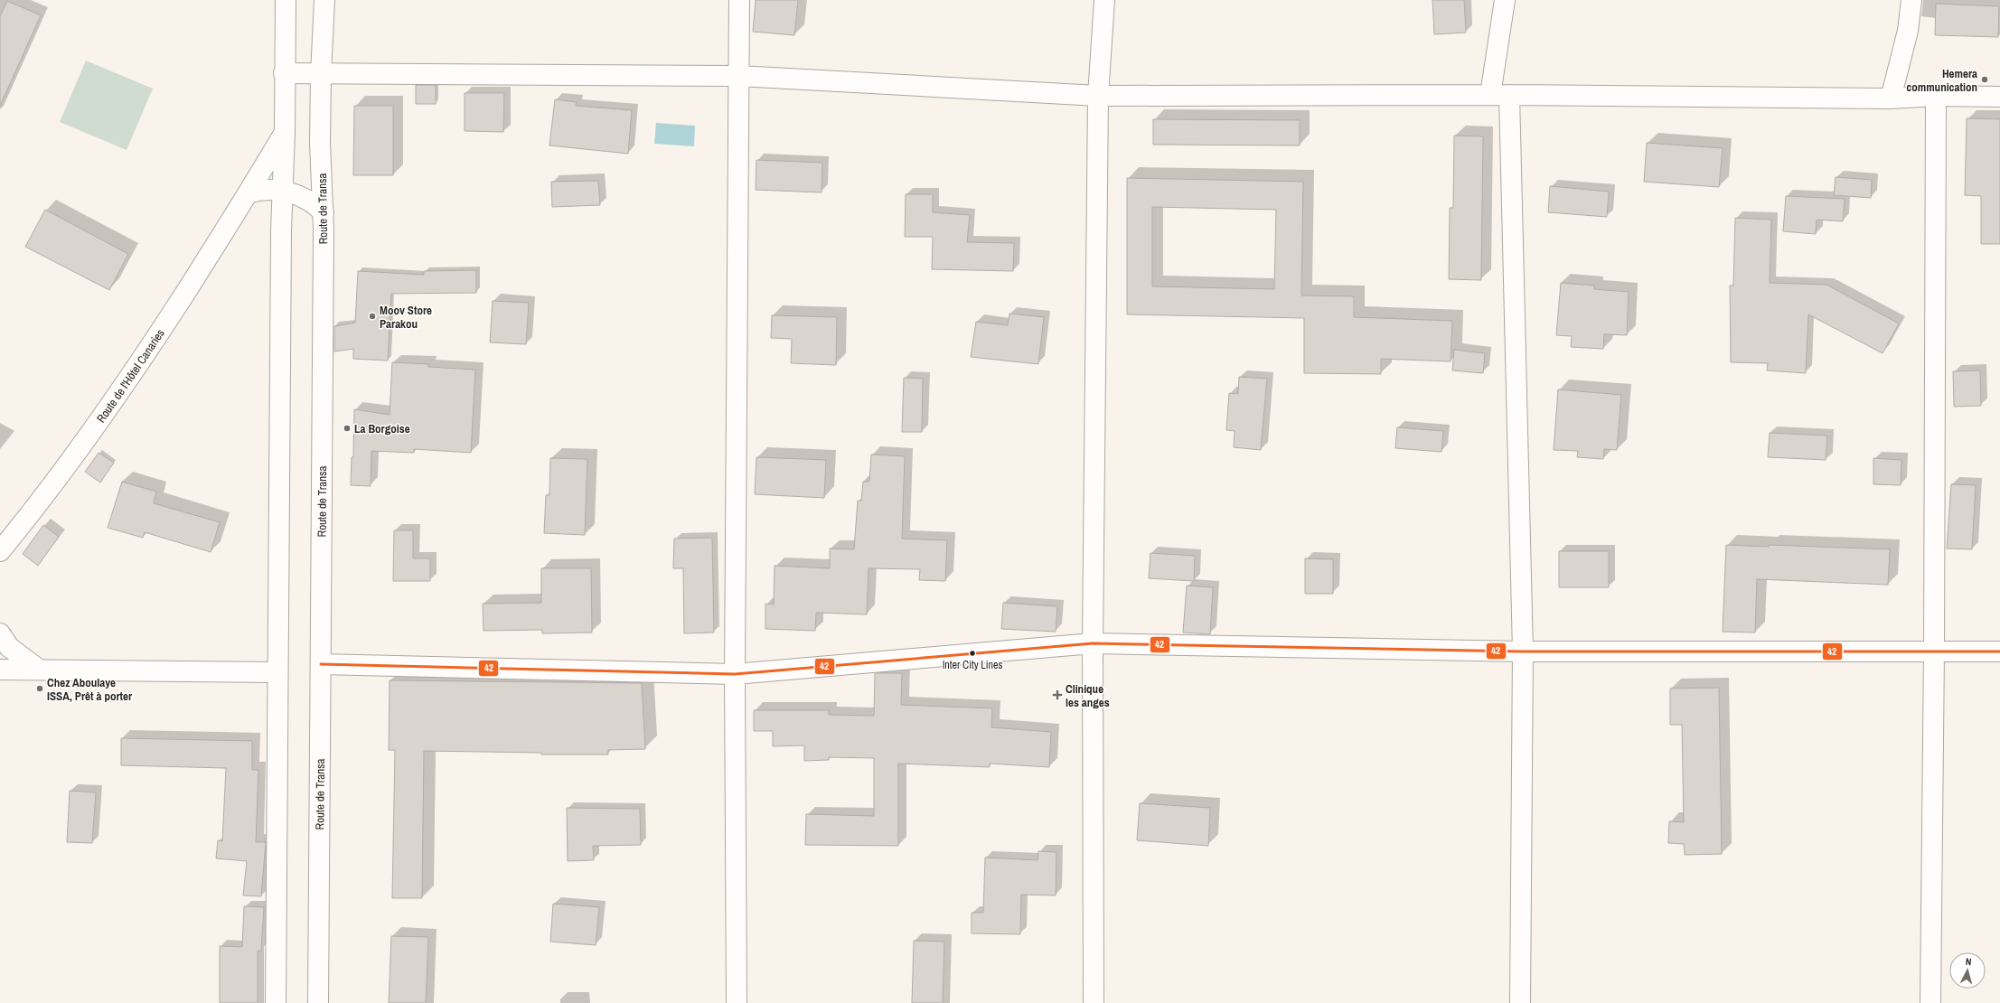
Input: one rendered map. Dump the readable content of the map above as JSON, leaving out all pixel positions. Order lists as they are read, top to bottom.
{
  "streets": {
    "street": ["Route de Transa", "Route de l'Hôtel Canaries"]
  },
  "places": {
    "other": [
      "Hemera communication",
      "Moov Store Parakou",
      "La Borgoise",
      "Inter City Lines",
      "Chez Aboulaye ISSA, Prêt à porter"
    ],
    "health": ["Clinique les anges"]
  },
  "lines": ["transit line 42"],
  "north": "top"
}
